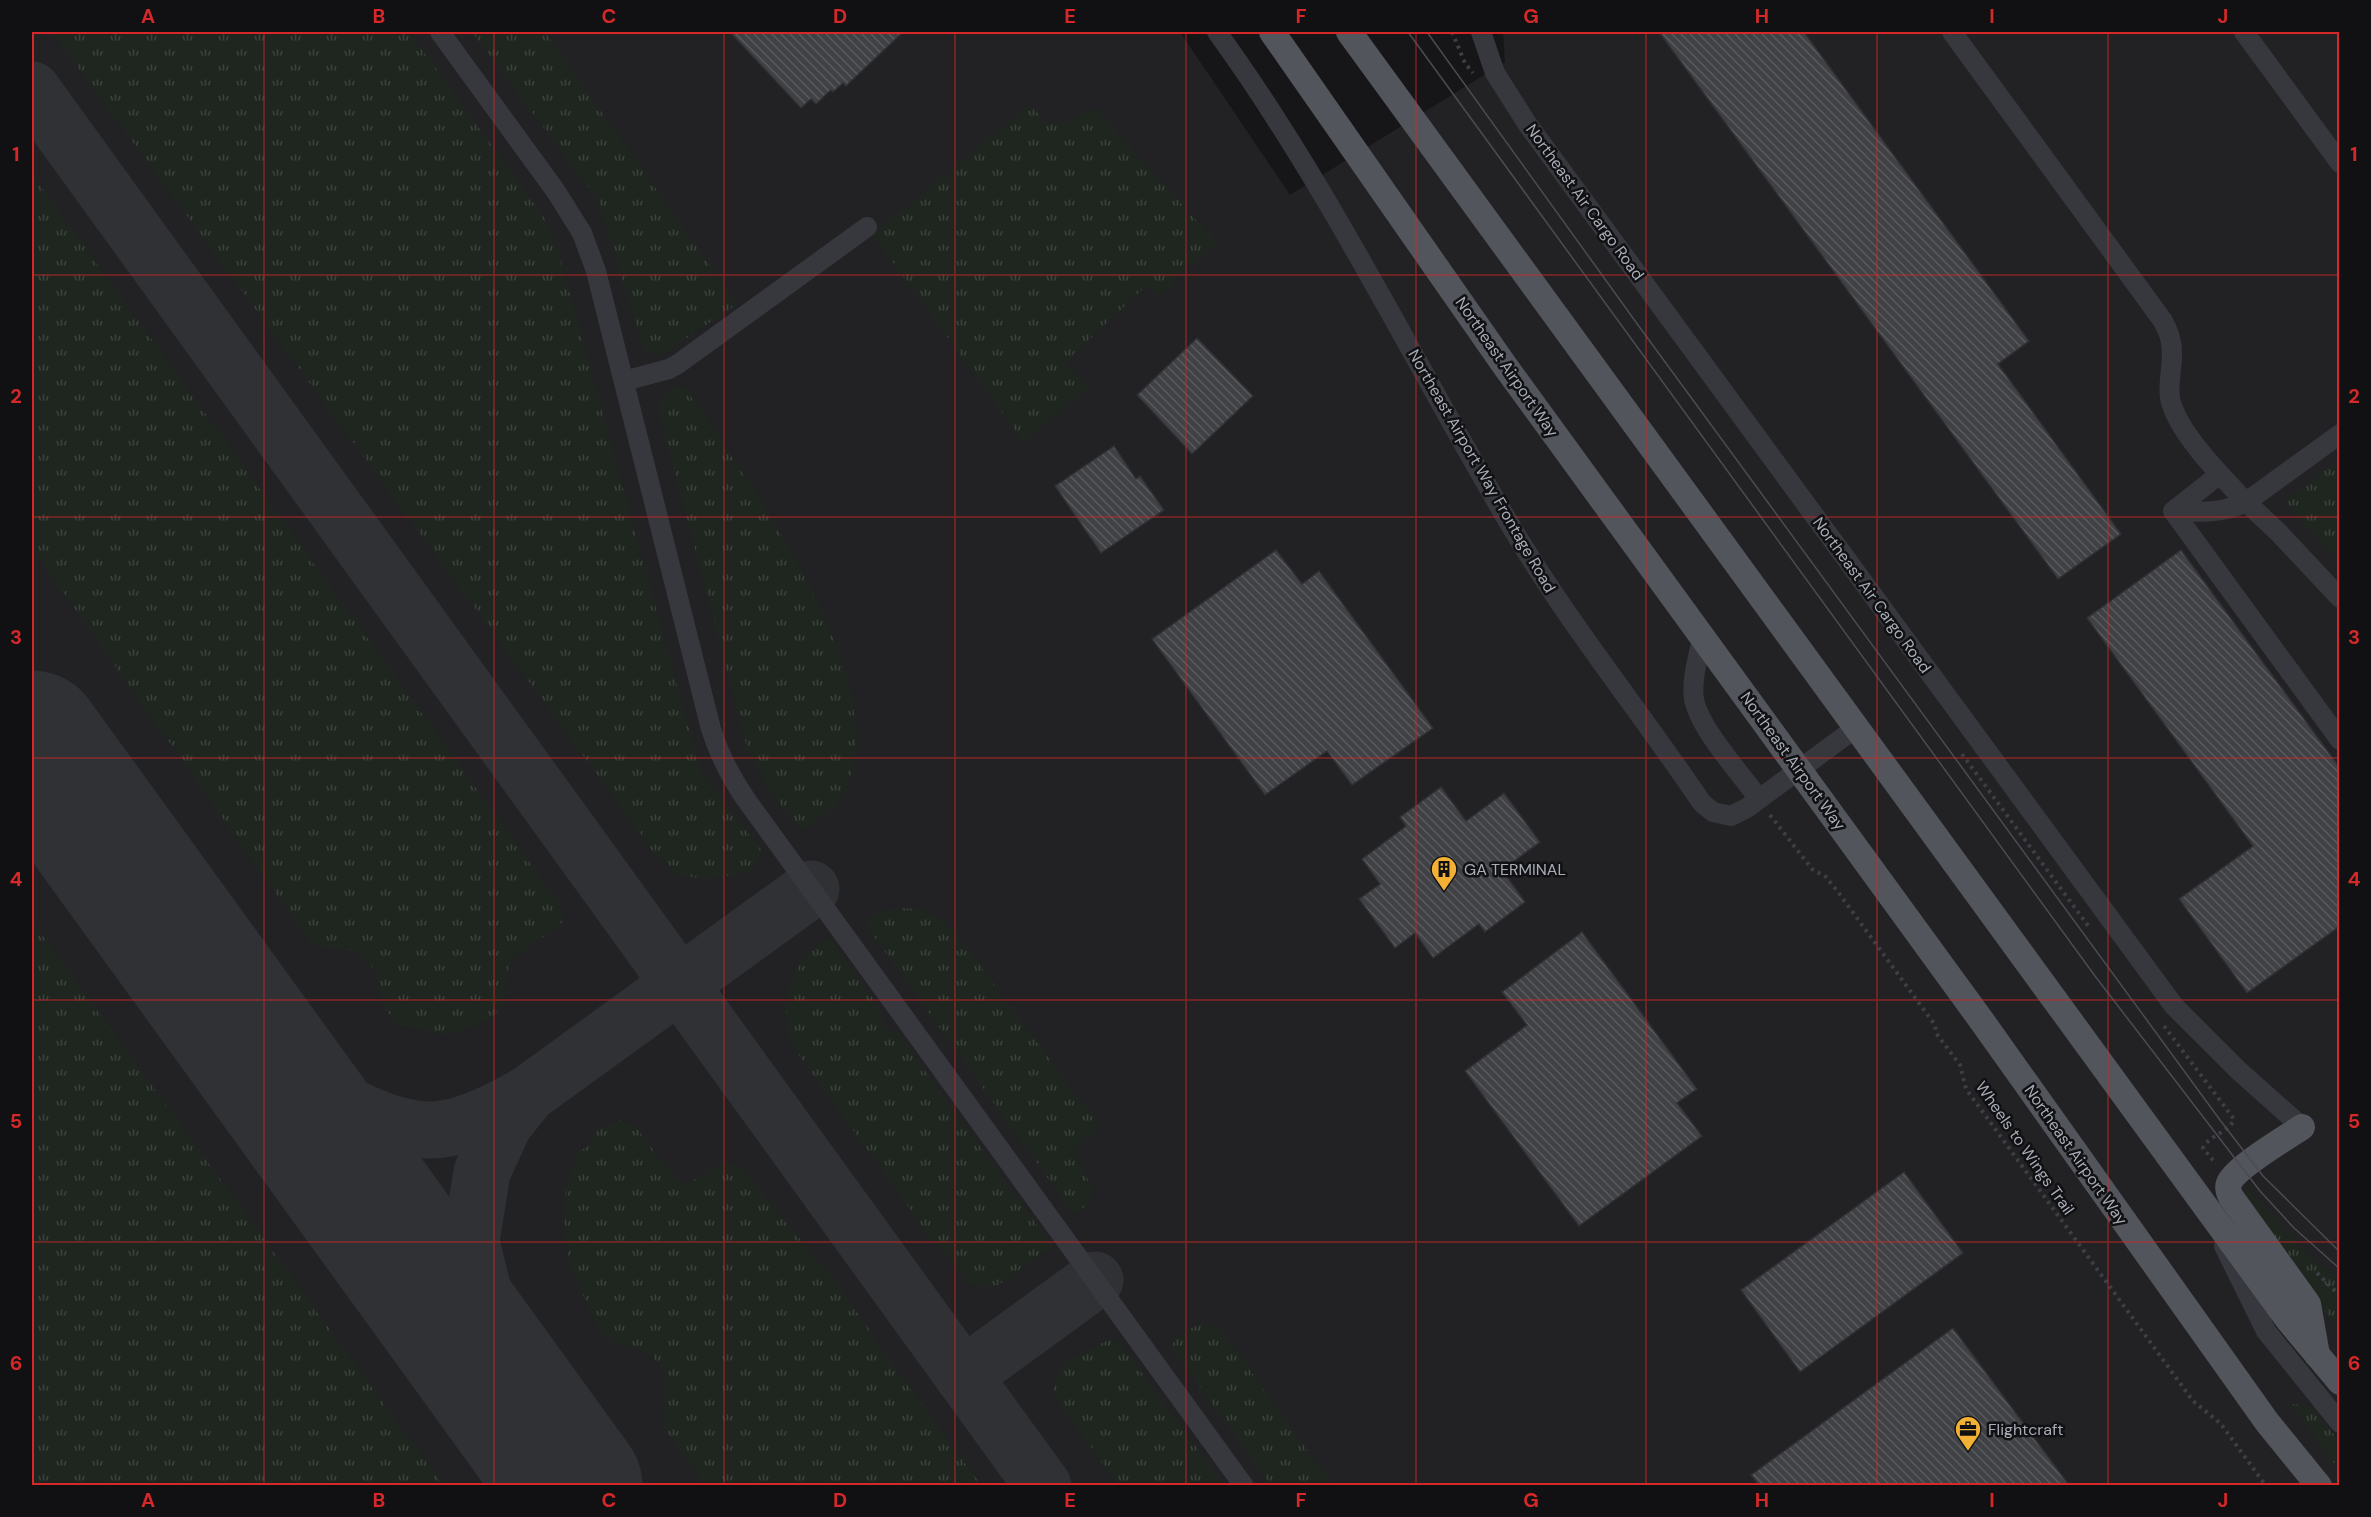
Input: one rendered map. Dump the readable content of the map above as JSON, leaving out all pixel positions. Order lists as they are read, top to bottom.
{
  "streets": {
    "main road": ["Northeast Airport Way"],
    "street": ["Northeast Air Cargo Road", "Northeast Airport Way Frontage Road"],
    "path": ["Wheels to Wings Trail"]
  },
  "crossings": [
    ["Northeast Airport Way", "Northeast Airport Way Frontage Road"]
  ],
  "places": {
    "building": ["GA TERMINAL"],
    "office": ["Flightcraft"]
  },
  "grid": {
    "columns": [
      "A",
      "B",
      "C",
      "D",
      "E",
      "F",
      "G",
      "H",
      "I",
      "J"
    ],
    "rows": [
      "1",
      "2",
      "3",
      "4",
      "5",
      "6"
    ]
  }
}
